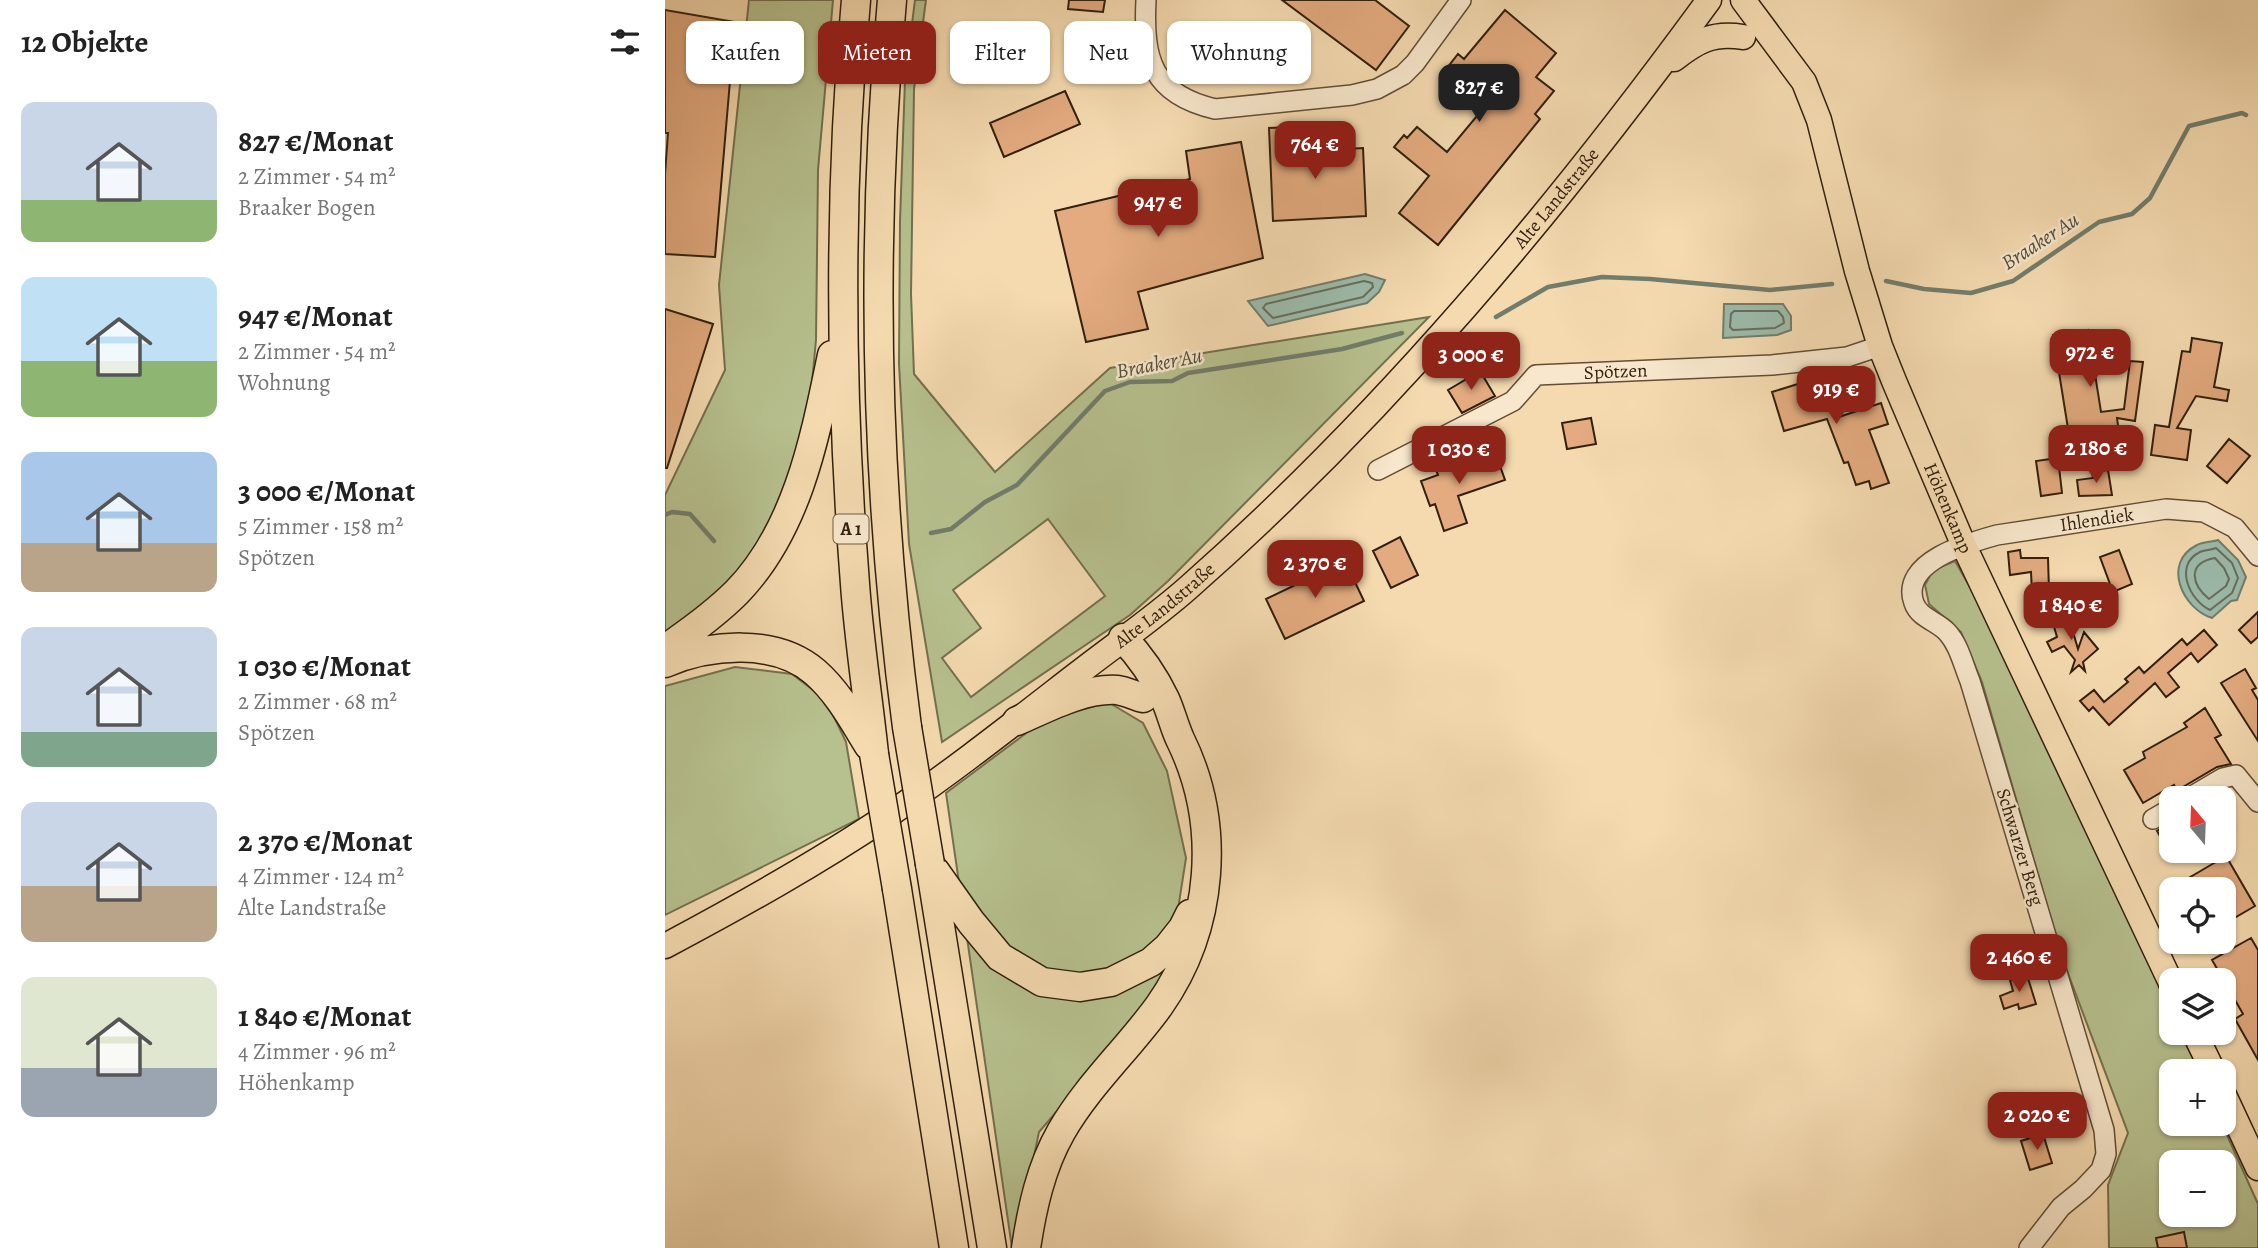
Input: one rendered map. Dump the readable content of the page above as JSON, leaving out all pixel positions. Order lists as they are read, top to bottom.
{
  "streets": {
    "highway": ["A 1"],
    "main road": ["Alte Landstraße", "Höhenkamp"],
    "street": ["Spötzen", "Ihlendiek", "Schwarzer Berg"]
  },
  "crossings": [
    ["Spötzen", "Höhenkamp"],
    ["Höhenkamp", "Ihlendiek"],
    ["Höhenkamp", "Schwarzer Berg"],
    ["Ihlendiek", "Schwarzer Berg"]
  ],
  "water": ["Braaker Au"],
  "north": "top",
  "page": {
    "heading": "12 Objekte",
    "chip": [
      "Kaufen",
      "Mieten",
      "Filter",
      "Neu",
      "Wohnung"
    ],
    "price": [
      "827 €",
      "764 €",
      "947 €",
      "972 €",
      "3 000 €",
      "919 €",
      "2 180 €",
      "1 030 €",
      "2 370 €",
      "1 840 €",
      "2 460 €",
      "2 020 €"
    ],
    "list": [
      {
        "name": "827 €/Monat",
        "note": "2 Zimmer · 54 m² · Braaker Bogen"
      },
      {
        "name": "947 €/Monat",
        "note": "2 Zimmer · 54 m² · Wohnung"
      },
      {
        "name": "3 000 €/Monat",
        "note": "5 Zimmer · 158 m² · Spötzen"
      },
      {
        "name": "1 030 €/Monat",
        "note": "2 Zimmer · 68 m² · Spötzen"
      },
      {
        "name": "2 370 €/Monat",
        "note": "4 Zimmer · 124 m² · Alte Landstraße"
      },
      {
        "name": "1 840 €/Monat",
        "note": "4 Zimmer · 96 m² · Höhenkamp"
      }
    ],
    "map_buttons": ["+", "−"]
  }
}
